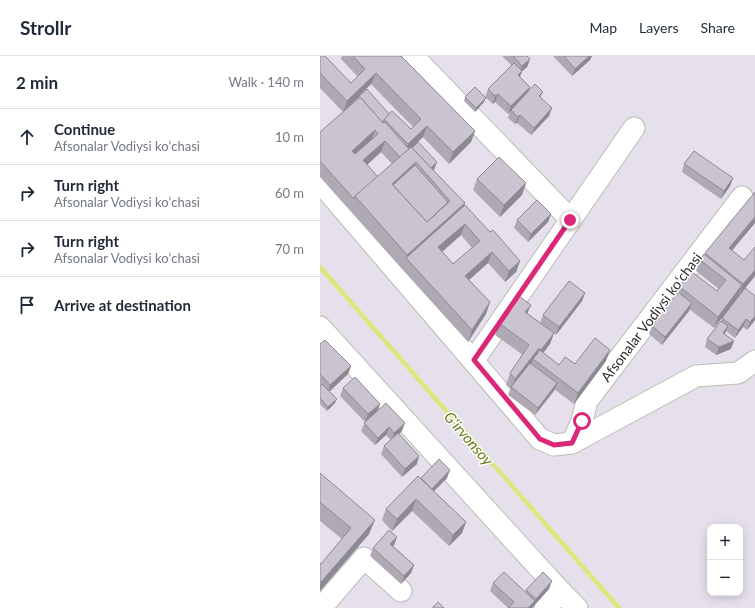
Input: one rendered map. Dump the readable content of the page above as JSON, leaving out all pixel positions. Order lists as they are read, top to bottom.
{
  "streets": {
    "street": ["Afsonalar Vodiysi koʻchasi"]
  },
  "water": ["G‘irvonsoy"],
  "page": {
    "header": "Strollr",
    "nav": ["Map", "Layers", "Share"],
    "heading": ["2 min", "Walk · 140 m"],
    "list": [
      ["Continue", "Afsonalar Vodiysi koʻchasi", "10 m"],
      ["Turn right", "Afsonalar Vodiysi koʻchasi", "60 m"],
      ["Turn right", "Afsonalar Vodiysi koʻchasi", "70 m"],
      "Arrive at destination"
    ],
    "map_buttons": ["+", "−"]
  }
}
